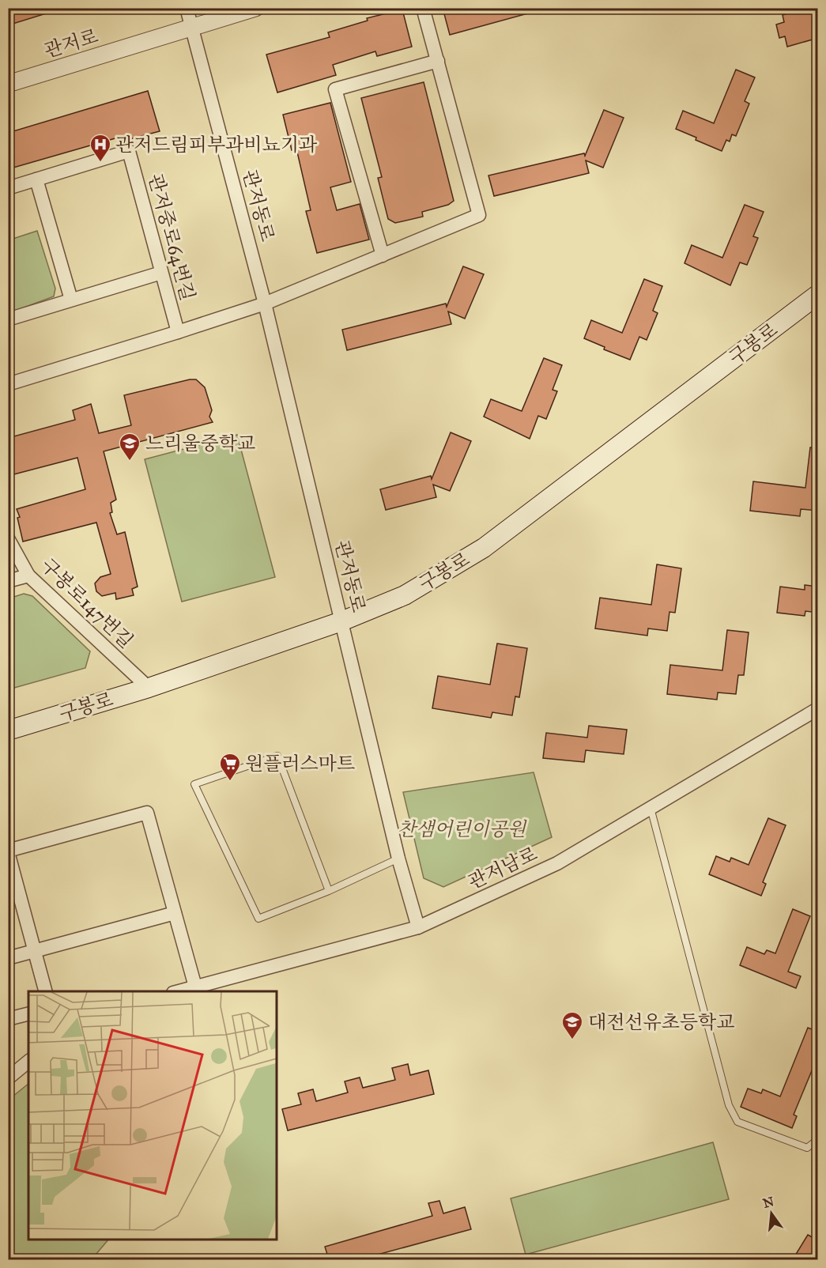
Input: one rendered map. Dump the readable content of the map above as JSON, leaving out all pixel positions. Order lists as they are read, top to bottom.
{
  "streets": {
    "main road": ["구봉로"],
    "street": [
      "관저로",
      "관저동로",
      "관저중로64번길",
      "구봉로147번길",
      "관저남로"
    ]
  },
  "crossings": [
    ["관저로", "관저동로"],
    ["관저동로", "관저중로64번길"],
    ["관저동로", "구봉로"],
    ["관저동로", "관저남로"],
    ["구봉로", "구봉로147번길"]
  ],
  "parks": ["찬샘어린이공원"],
  "places": {
    "hospital": ["관저드림피부과비뇨기과"],
    "school or university": ["느리울중학교", "대전선유초등학교"],
    "supermarket": ["원플러스마트"]
  },
  "north": "top"
}
